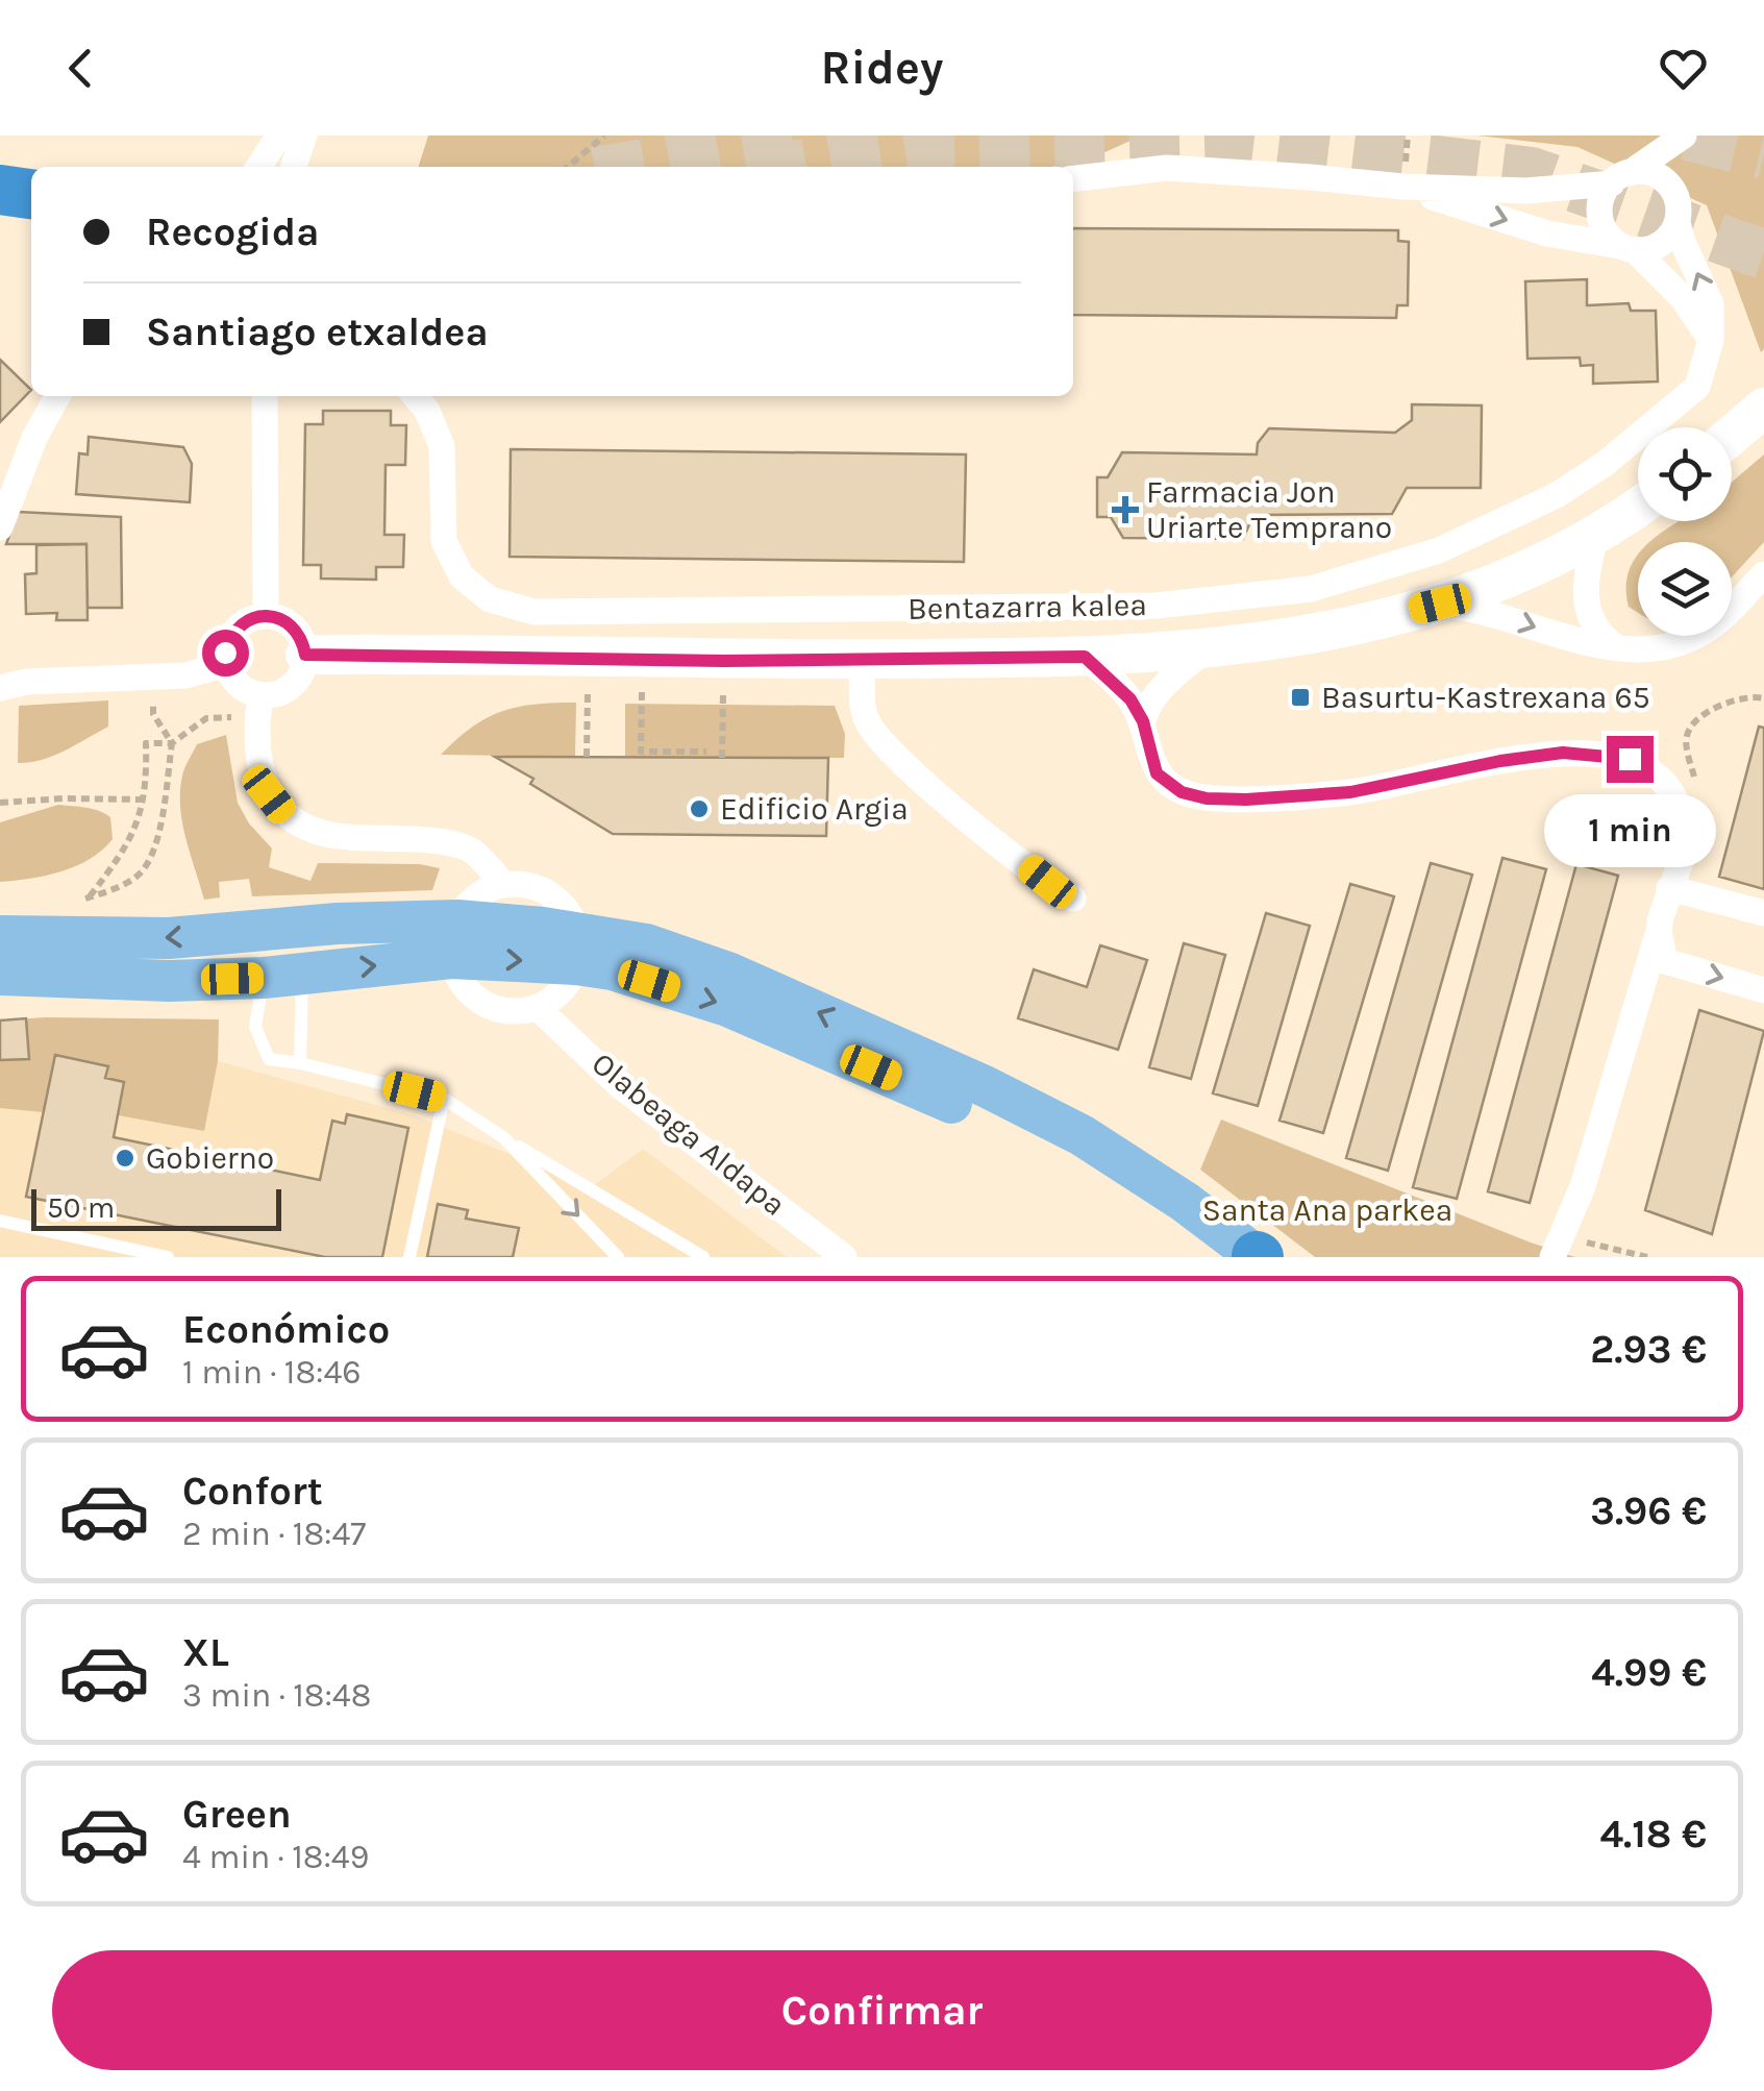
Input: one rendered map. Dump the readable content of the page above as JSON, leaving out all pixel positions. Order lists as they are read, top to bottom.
{
  "streets": {
    "street": ["Bentazarra kalea", "Olabeaga Aldapa"]
  },
  "parks": ["Santa Ana parkea"],
  "places": {
    "health": ["Farmacia Jon Uriarte Temprano"],
    "transit": ["Basurtu-Kastrexana 65"],
    "other": ["Edificio Argia", "Gobierno"]
  },
  "scale_bar": "50 m",
  "page": {
    "header": "Ridey",
    "banner": ["Recogida", "Santiago etxaldea"],
    "bubble": "1 min",
    "scale": "50 m",
    "list": [
      {
        "name": "Económico",
        "note": "1 min · 18:46",
        "value": "2.93 €"
      },
      {
        "name": "Confort",
        "note": "2 min · 18:47",
        "value": "3.96 €"
      },
      {
        "name": "XL",
        "note": "3 min · 18:48",
        "value": "4.99 €"
      },
      {
        "name": "Green",
        "note": "4 min · 18:49",
        "value": "4.18 €"
      }
    ],
    "buttons": "Confirmar"
  }
}
